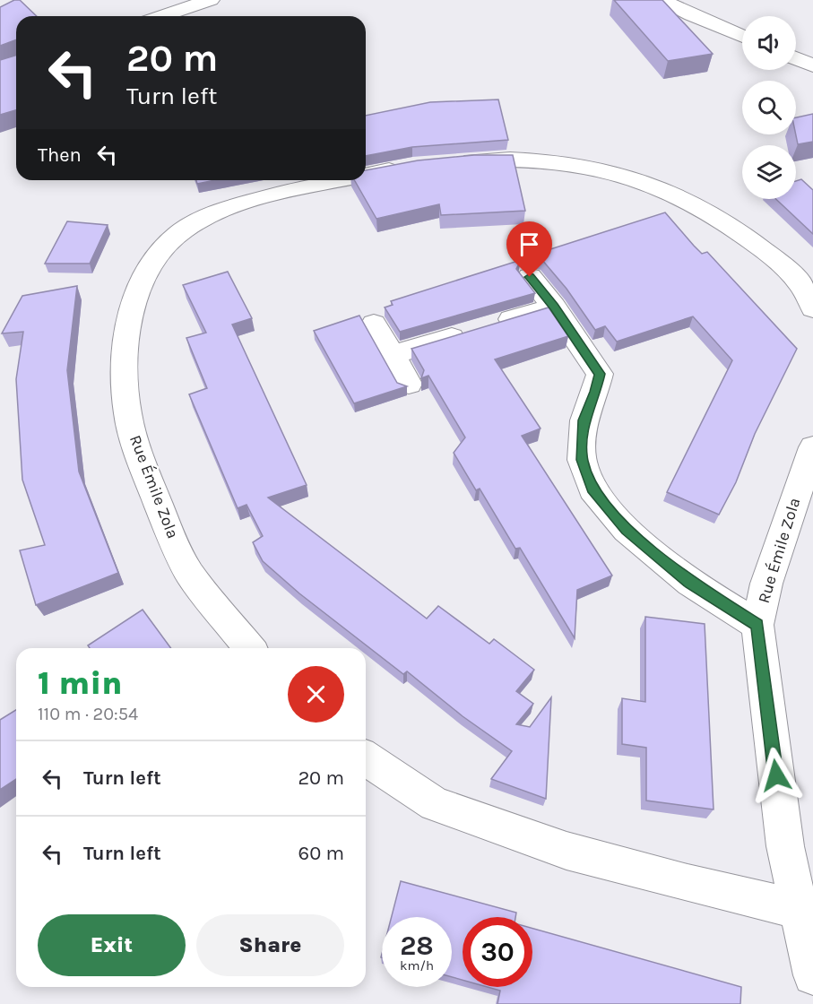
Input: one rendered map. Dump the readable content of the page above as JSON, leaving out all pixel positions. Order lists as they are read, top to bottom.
{
  "streets": {
    "street": ["Rue Émile Zola"]
  },
  "page": {
    "turn": ["20 m", "Turn left"],
    "then": "Then",
    "heading": ["1 min", "110 m · 20:54"],
    "list": [
      {
        "name": "Turn left",
        "value": "20 m"
      },
      {
        "name": "Turn left",
        "value": "60 m"
      }
    ],
    "buttons": ["Exit", "Share"],
    "speed": "28 km/h",
    "limit": "30"
  }
}
